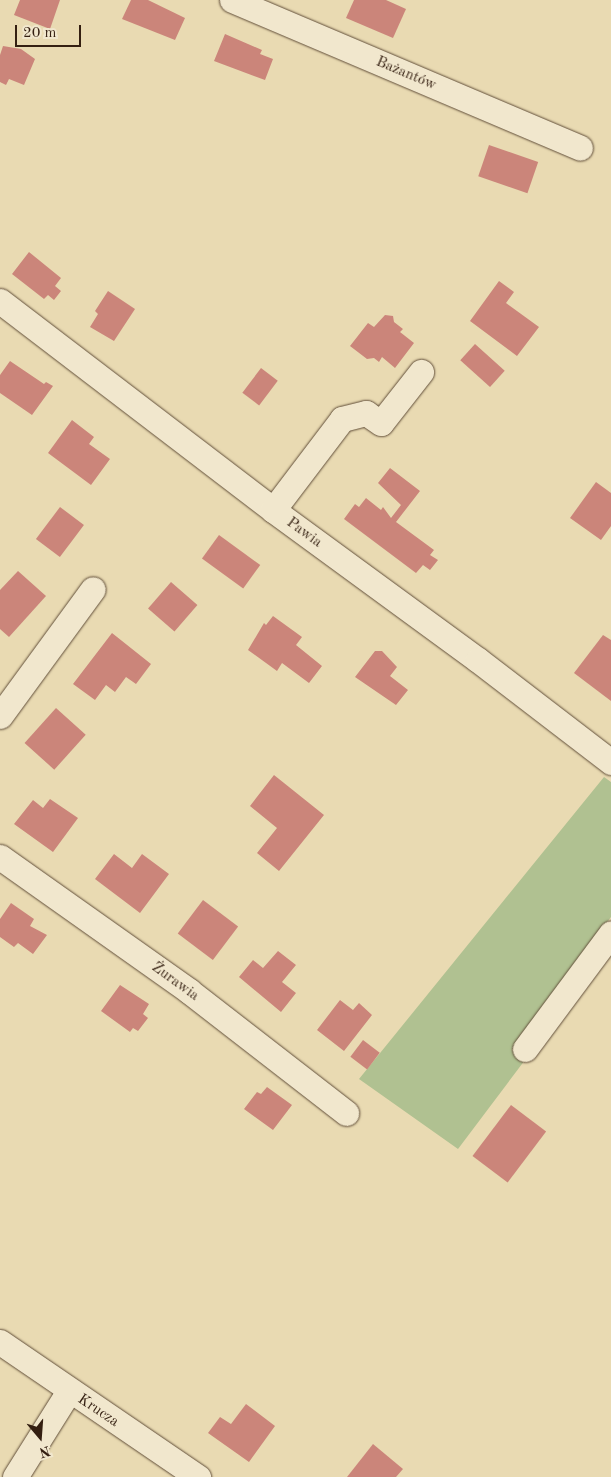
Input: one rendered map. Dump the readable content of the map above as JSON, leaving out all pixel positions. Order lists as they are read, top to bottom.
{
  "streets": {
    "street": [
      "Bażantów",
      "Pawia",
      "Żurawia",
      "Krucza"
    ]
  },
  "scale_bar": "20 m",
  "north": "bottom"
}
